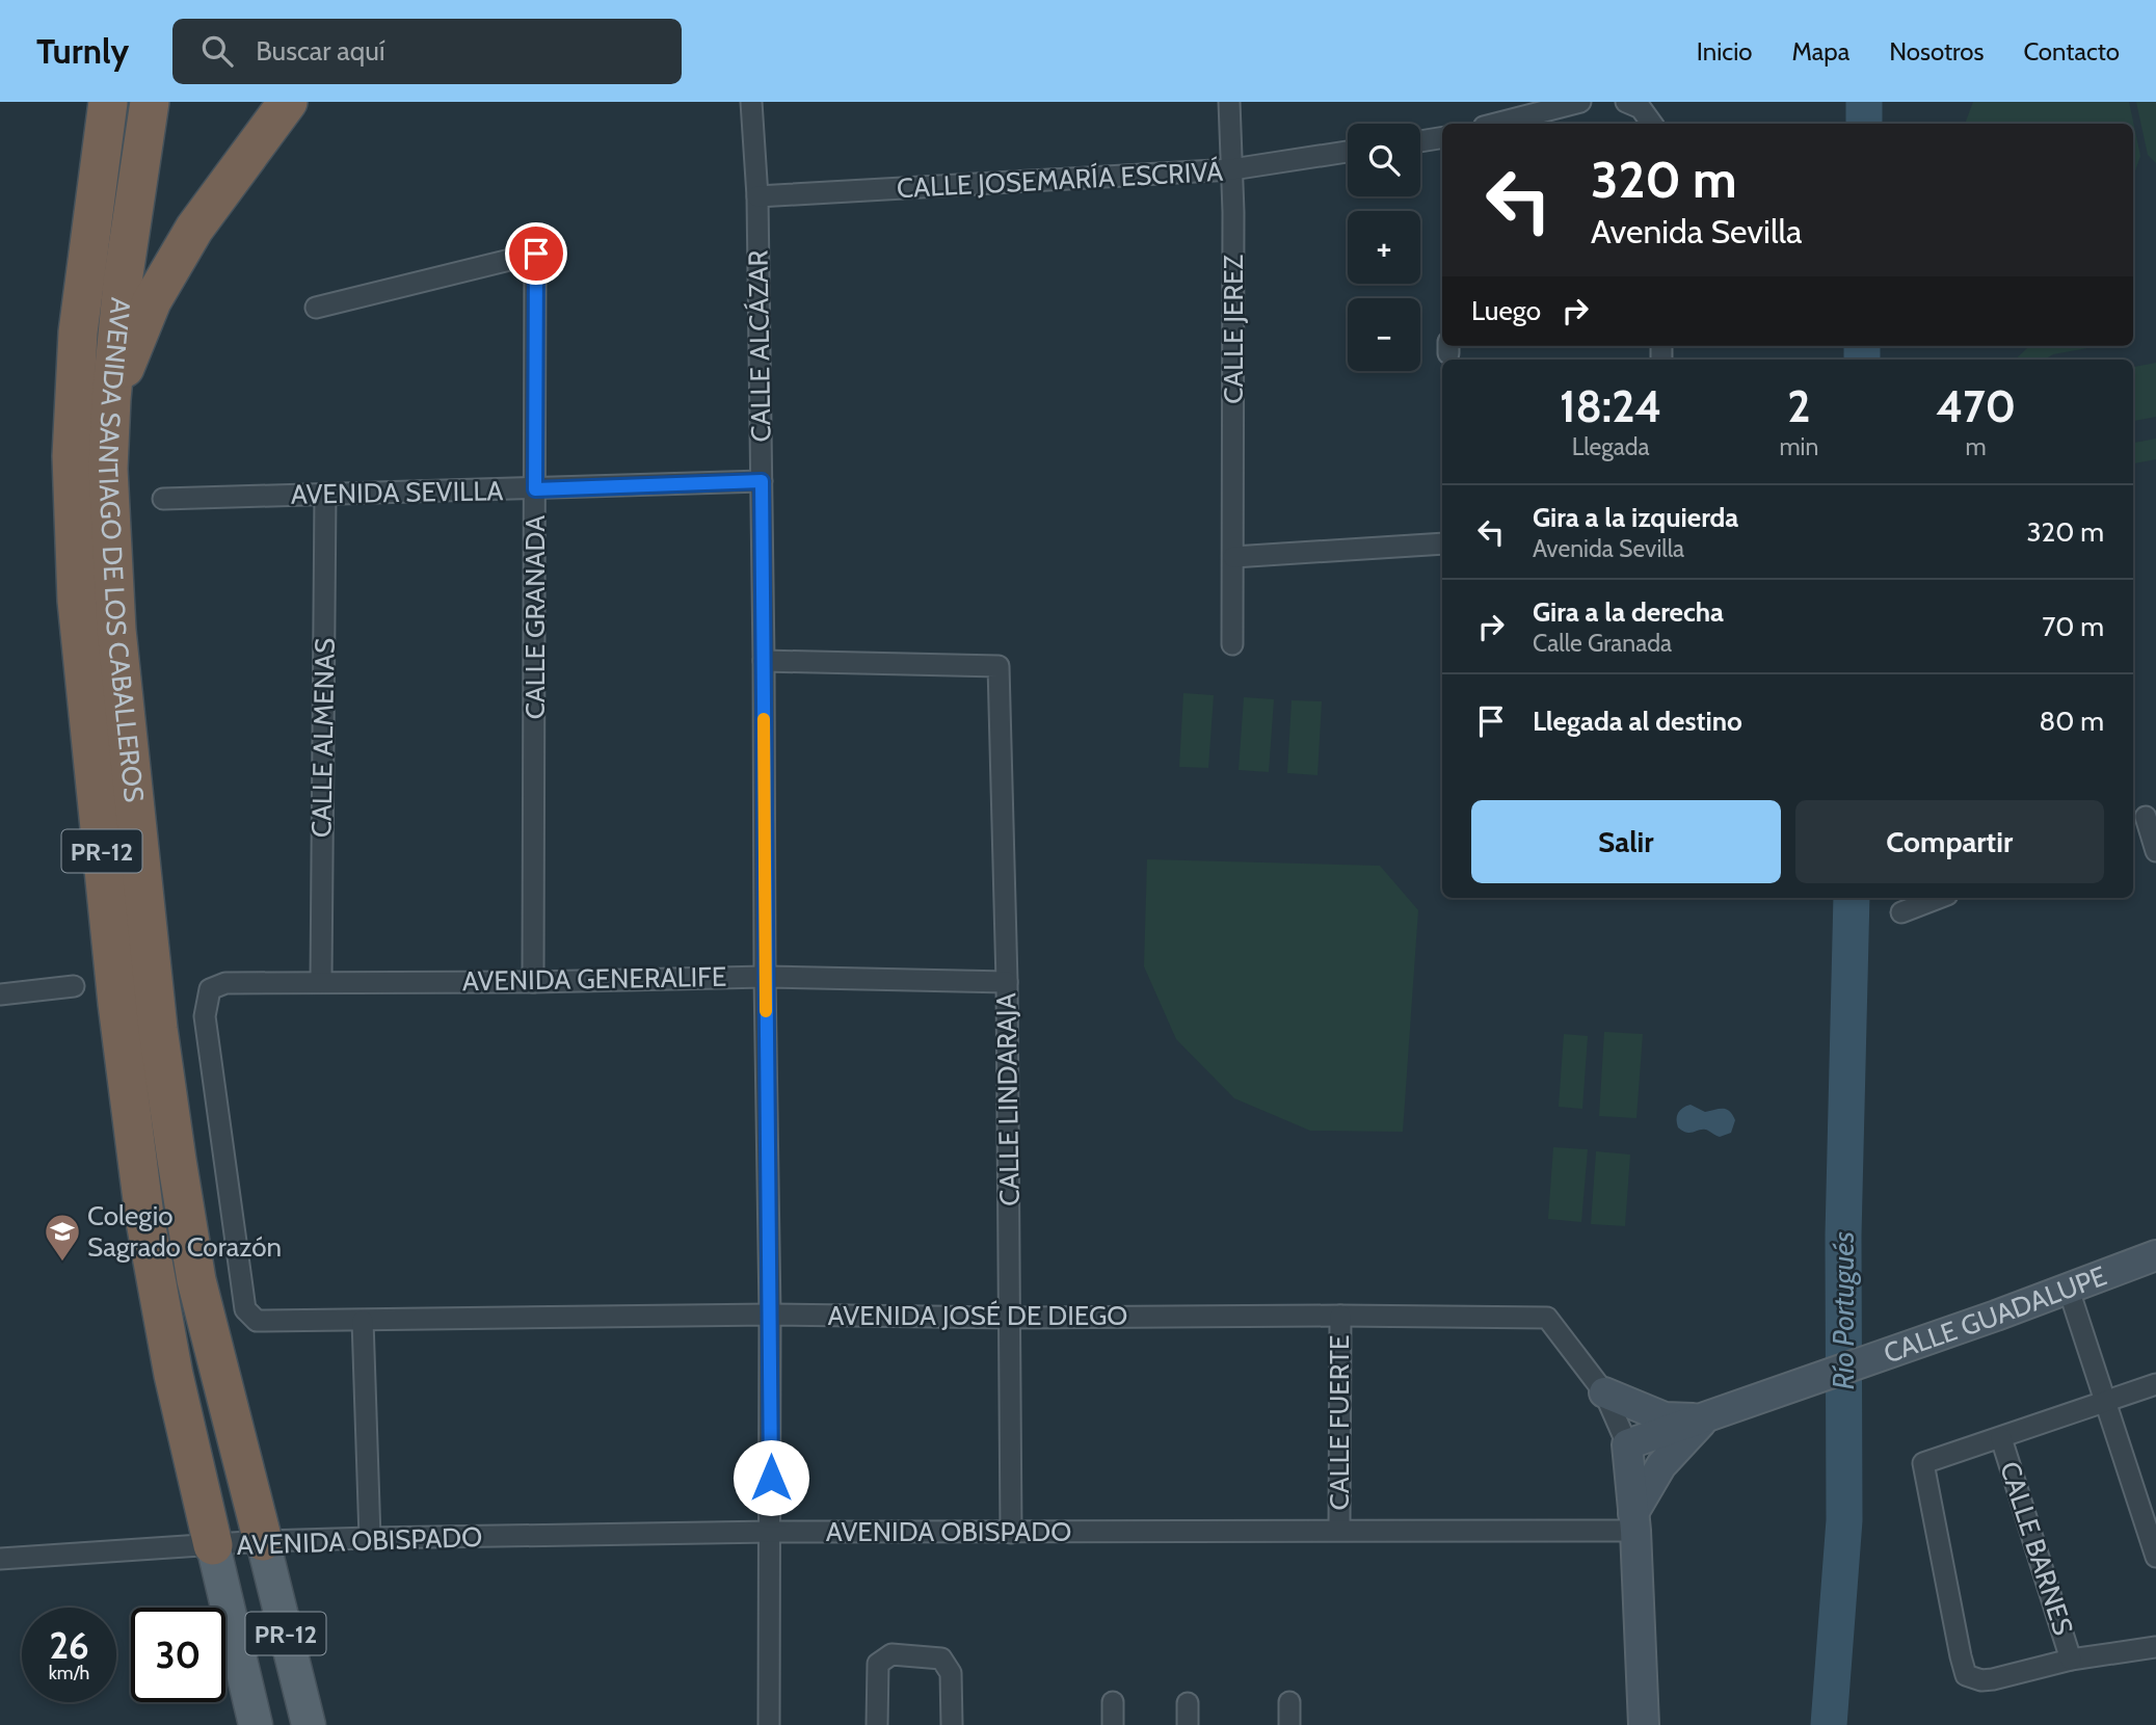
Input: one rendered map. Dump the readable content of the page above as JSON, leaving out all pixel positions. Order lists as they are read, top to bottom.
{
  "streets": {
    "highway": ["AVENIDA SANTIAGO DE LOS CABALLEROS", "PR-12"],
    "street": [
      "CALLE JOSEMARÍA ESCRIVÁ",
      "CALLE JEREZ",
      "CALLE ALCÁZAR",
      "AVENIDA SEVILLA",
      "CALLE GRANADA",
      "CALLE ALMENAS",
      "AVENIDA GENERALIFE",
      "CALLE LINDARAJA",
      "CALLE GUADALUPE",
      "AVENIDA JOSÉ DE DIEGO",
      "CALLE FUERTE",
      "AVENIDA OBISPADO",
      "CALLE BARNES"
    ]
  },
  "crossings": [
    ["CALLE JOSEMARÍA ESCRIVÁ", "CALLE JEREZ"],
    ["CALLE JOSEMARÍA ESCRIVÁ", "CALLE ALCÁZAR"],
    ["CALLE ALCÁZAR", "AVENIDA SEVILLA"],
    ["CALLE ALCÁZAR", "AVENIDA GENERALIFE"],
    ["CALLE ALCÁZAR", "CALLE LINDARAJA"],
    ["CALLE ALCÁZAR", "AVENIDA JOSÉ DE DIEGO"],
    ["CALLE ALCÁZAR", "AVENIDA OBISPADO"],
    ["AVENIDA SEVILLA", "CALLE GRANADA"],
    ["AVENIDA SEVILLA", "CALLE ALMENAS"],
    ["AVENIDA SANTIAGO DE LOS CABALLEROS", "AVENIDA OBISPADO"],
    ["CALLE GRANADA", "AVENIDA GENERALIFE"],
    ["CALLE ALMENAS", "AVENIDA GENERALIFE"],
    ["AVENIDA GENERALIFE", "CALLE LINDARAJA"],
    ["AVENIDA GENERALIFE", "AVENIDA JOSÉ DE DIEGO"],
    ["CALLE LINDARAJA", "AVENIDA JOSÉ DE DIEGO"],
    ["CALLE LINDARAJA", "AVENIDA OBISPADO"],
    ["CALLE GUADALUPE", "AVENIDA JOSÉ DE DIEGO"],
    ["AVENIDA JOSÉ DE DIEGO", "CALLE FUERTE"],
    ["CALLE FUERTE", "AVENIDA OBISPADO"]
  ],
  "water": ["Río Portugués"],
  "places": {
    "school or university": ["Colegio Sagrado Corazón"]
  },
  "page": {
    "header": "Turnly",
    "search": "Buscar aquí",
    "nav": [
      "Inicio",
      "Mapa",
      "Nosotros",
      "Contacto"
    ],
    "map_buttons": ["+", "−"],
    "turn": ["320 m", "Avenida Sevilla"],
    "then": "Luego",
    "eta": [
      "18:24",
      "Llegada",
      "2",
      "min",
      "470",
      "m"
    ],
    "list": [
      {
        "name": "Gira a la izquierda",
        "note": "Avenida Sevilla",
        "value": "320 m"
      },
      {
        "name": "Gira a la derecha",
        "note": "Calle Granada",
        "value": "70 m"
      },
      {
        "name": "Llegada al destino",
        "value": "80 m"
      }
    ],
    "buttons": ["Salir", "Compartir"],
    "speed": "26 km/h",
    "limit": "30"
  }
}
